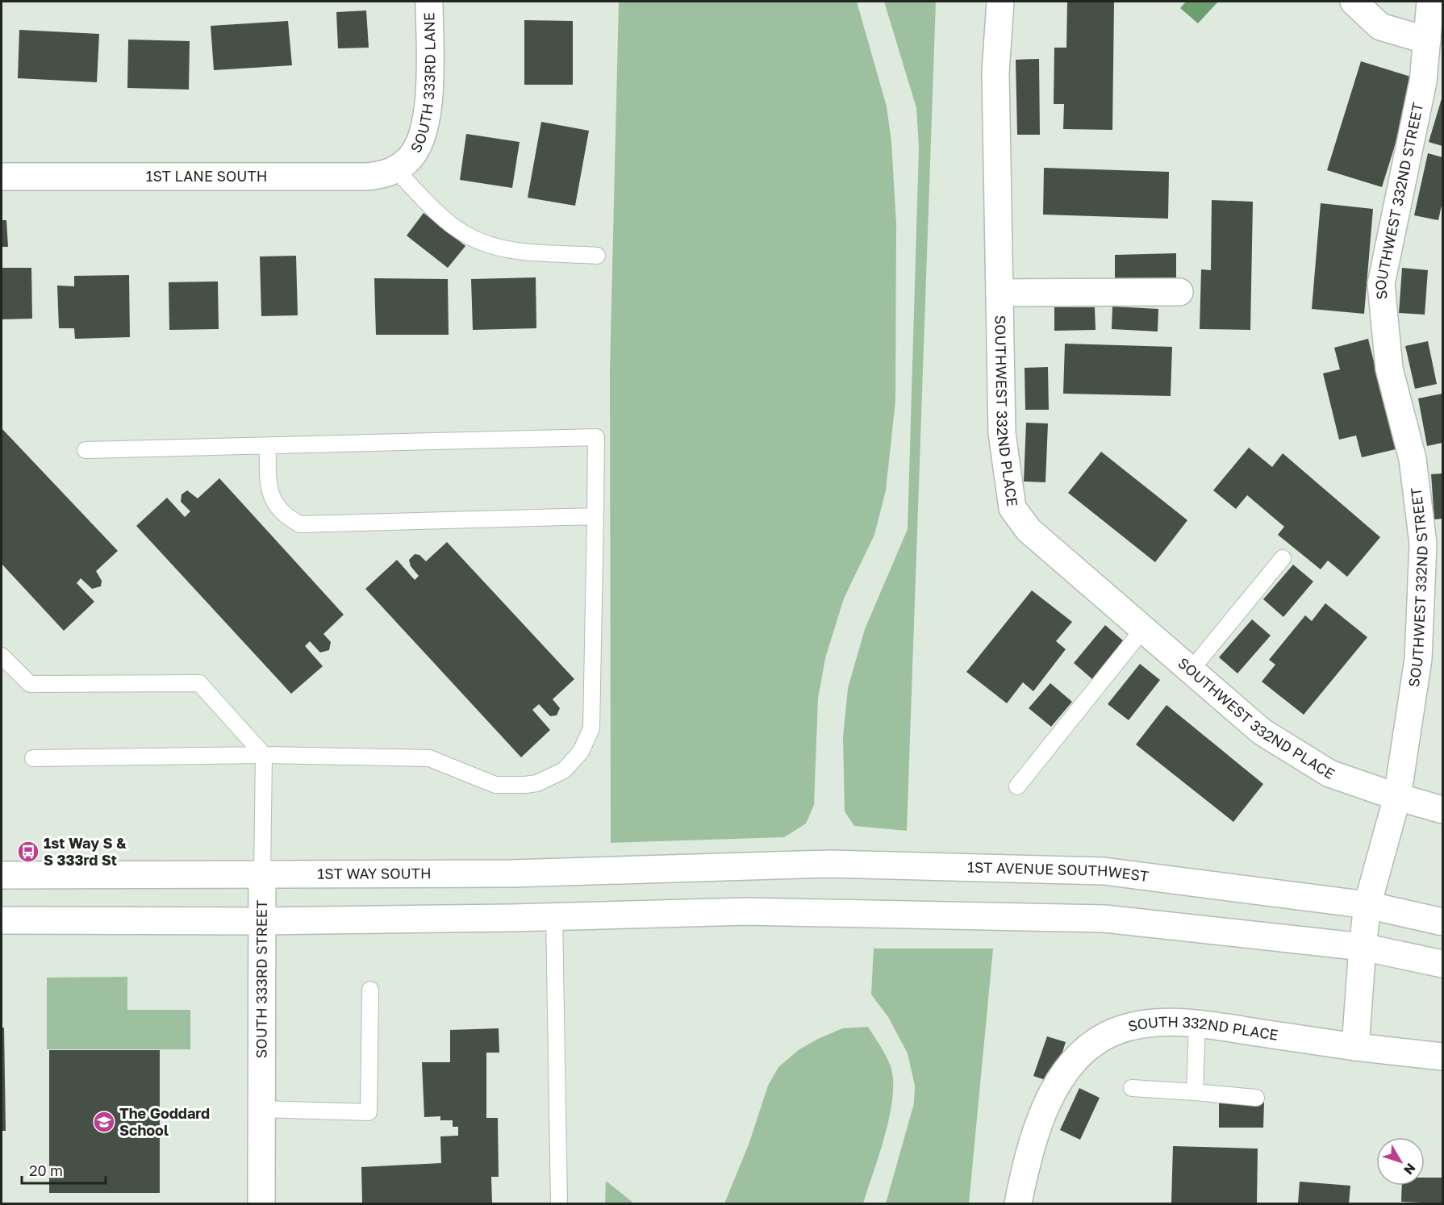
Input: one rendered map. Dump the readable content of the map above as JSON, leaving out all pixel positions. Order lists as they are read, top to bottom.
{
  "streets": {
    "street": [
      "SOUTH 333RD LANE",
      "1ST LANE SOUTH",
      "SOUTHWEST 332ND STREET",
      "SOUTHWEST 332ND PLACE",
      "1ST AVENUE SOUTHWEST",
      "1ST WAY SOUTH",
      "SOUTH 333RD STREET",
      "SOUTH 332ND PLACE"
    ]
  },
  "crossings": [
    ["SOUTH 333RD LANE", "1ST LANE SOUTH"],
    ["SOUTHWEST 332ND STREET", "SOUTHWEST 332ND PLACE"],
    ["SOUTHWEST 332ND STREET", "1ST AVENUE SOUTHWEST"],
    ["1ST AVENUE SOUTHWEST", "1ST WAY SOUTH"],
    ["1ST WAY SOUTH", "SOUTH 333RD STREET"]
  ],
  "places": {
    "bus stop": ["1st Way S & S 333rd St"],
    "school or university": ["The Goddard School"]
  },
  "scale_bar": "20 m",
  "north": "bottom right"
}
